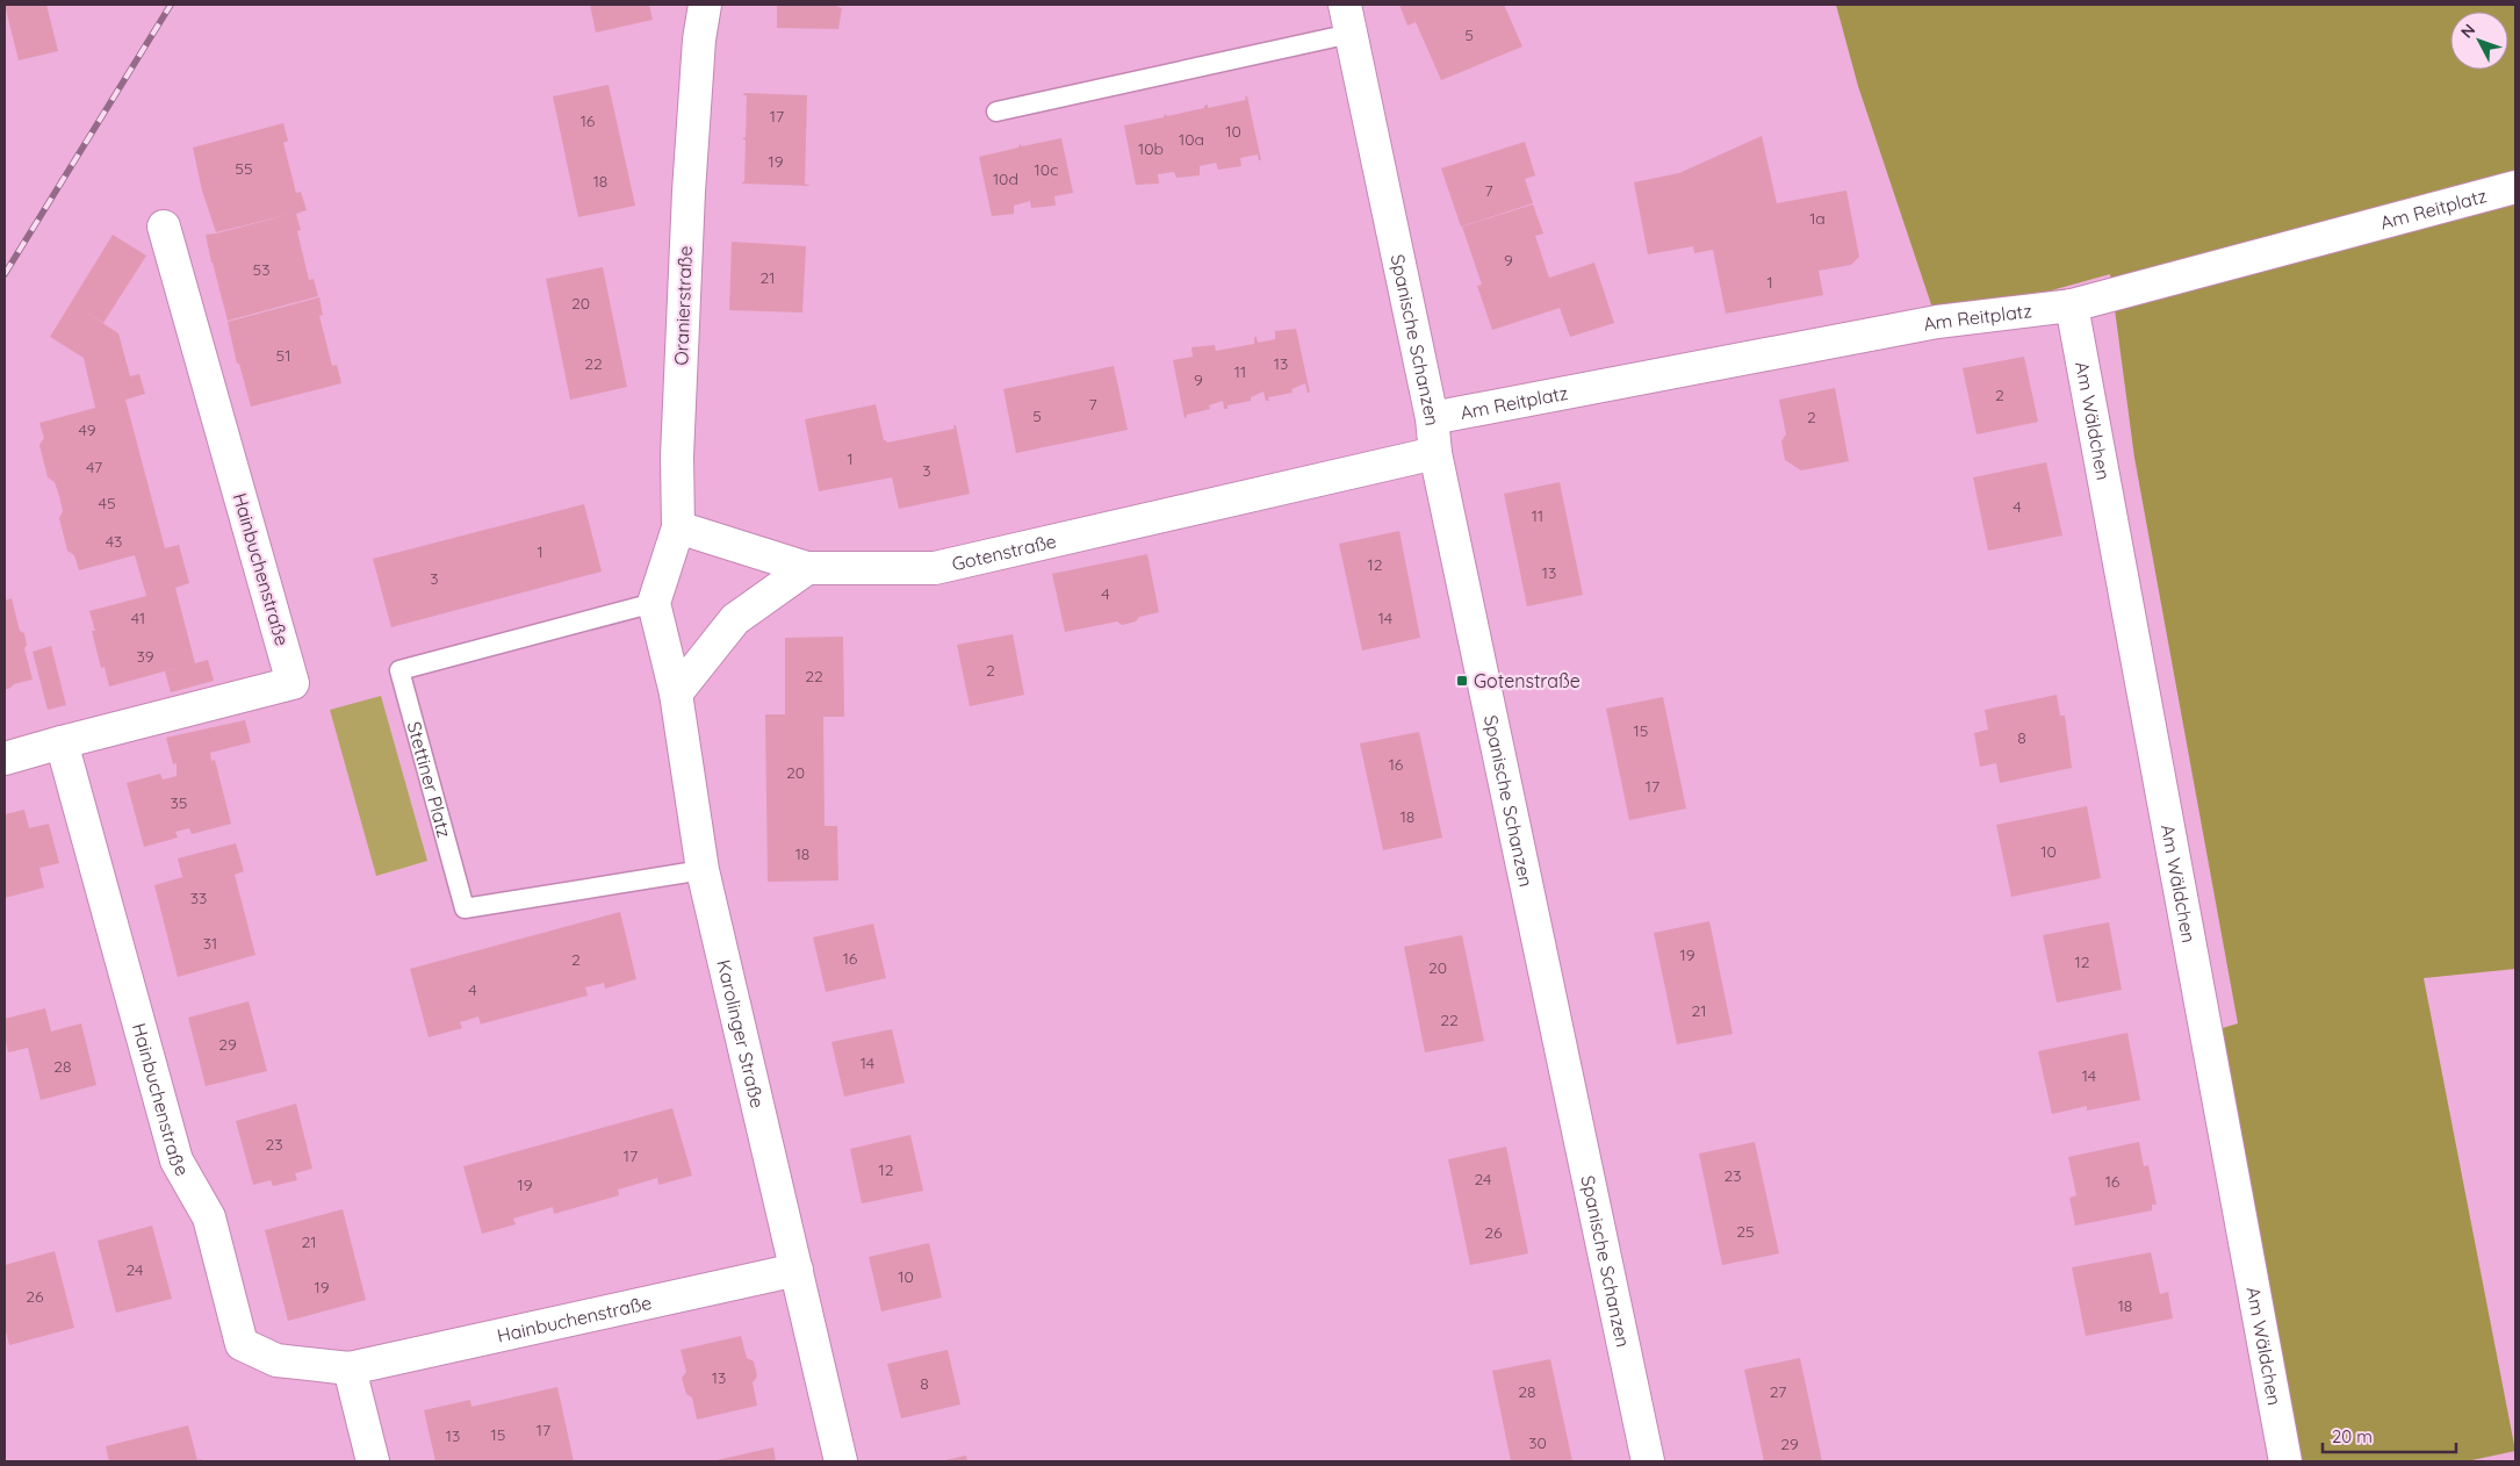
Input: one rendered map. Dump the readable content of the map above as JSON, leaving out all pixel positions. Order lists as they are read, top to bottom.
{
  "streets": {
    "street": [
      "Am Reitplatz",
      "Oranierstraße",
      "Spanische Schanzen",
      "Am Wäldchen",
      "Gotenstraße",
      "Hainbuchenstraße",
      "Karolinger Straße"
    ],
    "lane": ["Stettiner Platz"]
  },
  "crossings": [
    ["Am Reitplatz", "Spanische Schanzen"],
    ["Am Reitplatz", "Am Wäldchen"],
    ["Oranierstraße", "Gotenstraße"],
    ["Oranierstraße", "Stettiner Platz"],
    ["Oranierstraße", "Karolinger Straße"],
    ["Spanische Schanzen", "Gotenstraße"],
    ["Hainbuchenstraße", "Karolinger Straße"],
    ["Stettiner Platz", "Karolinger Straße"]
  ],
  "places": {
    "transit": ["Gotenstraße"]
  },
  "house_numbers": [
    "5",
    "17",
    "16",
    "10",
    "10a",
    "10b",
    "19",
    "55",
    "10c",
    "10d",
    "18",
    "7",
    "1a",
    "9",
    "53",
    "21",
    "1",
    "20",
    "51",
    "22",
    "13",
    "11",
    "9",
    "2",
    "7",
    "5",
    "2",
    "49",
    "1",
    "47",
    "3",
    "45",
    "4",
    "11",
    "43",
    "1",
    "12",
    "13",
    "3",
    "4",
    "41",
    "14",
    "39",
    "2",
    "22",
    "15",
    "8",
    "16",
    "20",
    "17",
    "35",
    "18",
    "10",
    "18",
    "33",
    "31",
    "19",
    "16",
    "2",
    "12",
    "20",
    "4",
    "21",
    "22",
    "29",
    "14",
    "28",
    "14",
    "23",
    "17",
    "12",
    "23",
    "24",
    "16",
    "19",
    "25",
    "26",
    "21",
    "24",
    "10",
    "19",
    "26",
    "18",
    "13",
    "8",
    "28",
    "27",
    "17",
    "15",
    "13",
    "30",
    "29"
  ],
  "scale_bar": "20 m",
  "north": "top left"
}
